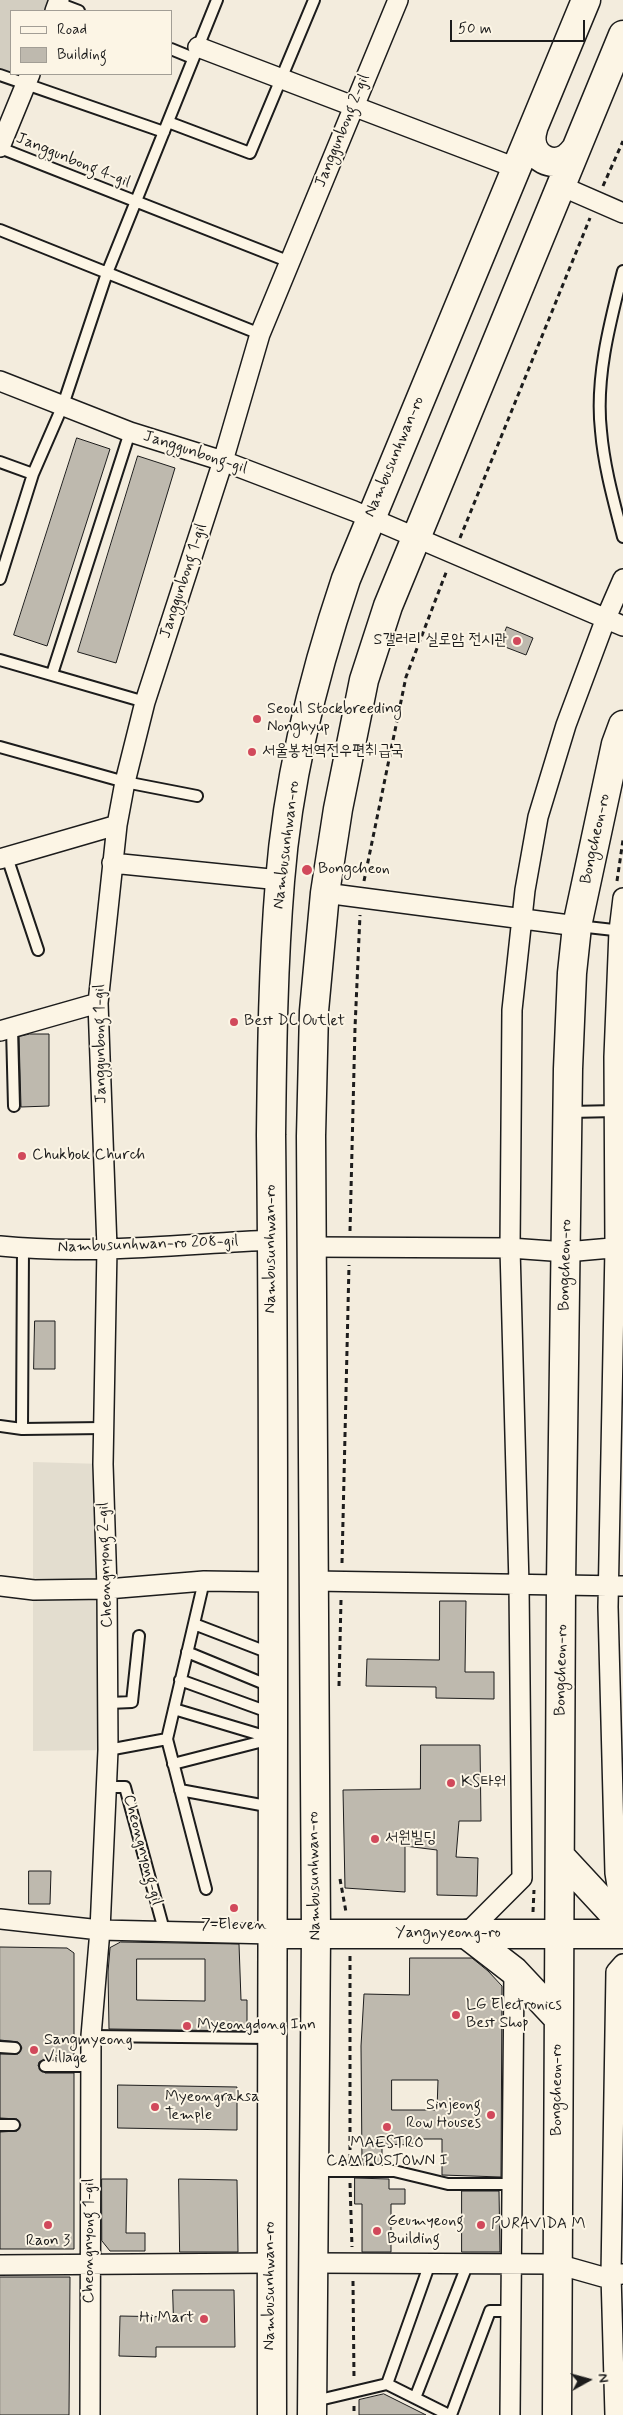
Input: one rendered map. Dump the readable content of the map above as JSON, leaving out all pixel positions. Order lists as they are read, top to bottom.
{
  "streets": {
    "main road": ["Nambusunhwan-ro", "Bongcheon-ro", "Yangnyeong-ro"],
    "street": [
      "Janggunbong 2-gil",
      "Janggunbong-gil",
      "Janggunbong 1-gil",
      "Nambusunhwan-ro 208-gil",
      "Cheongnyong 2-gil",
      "Cheongnyong-gil",
      "Cheongnyong 1-gil"
    ],
    "lane": ["Janggunbong 4-gil"]
  },
  "crossings": [
    ["Janggunbong 2-gil", "Janggunbong-gil"],
    ["Janggunbong 2-gil", "Janggunbong 1-gil"],
    ["Janggunbong 4-gil", "Janggunbong-gil"],
    ["Janggunbong-gil", "Nambusunhwan-ro"],
    ["Janggunbong-gil", "Janggunbong 1-gil"],
    ["Nambusunhwan-ro", "Nambusunhwan-ro 208-gil"],
    ["Nambusunhwan-ro", "Cheongnyong-gil"],
    ["Nambusunhwan-ro", "Yangnyeong-ro"],
    ["Janggunbong 1-gil", "Nambusunhwan-ro 208-gil"],
    ["Janggunbong 1-gil", "Cheongnyong 2-gil"],
    ["Bongcheon-ro", "Yangnyeong-ro"],
    ["Nambusunhwan-ro 208-gil", "Cheongnyong 2-gil"],
    ["Cheongnyong 2-gil", "Cheongnyong-gil"],
    ["Cheongnyong 2-gil", "Cheongnyong 1-gil"],
    ["Cheongnyong-gil", "Yangnyeong-ro"],
    ["Cheongnyong-gil", "Cheongnyong 1-gil"]
  ],
  "places": [
    "S갤러리 실로암 전시관",
    "Seoul Stockbreeding Nonghyup",
    "서울봉천역전우편취급국",
    "Bongcheon",
    "Best DC Outlet",
    "Chukbok Church",
    "KS타워",
    "서원빌딩",
    "7-Eleven",
    "LG Electronics Best Shop",
    "Myeongdong Inn",
    "Sangmyeong Village",
    "Myeongraksa Temple",
    "Sinjeong Row Houses",
    "MAESTRO CAMPUSTOWN I",
    "Raon 3",
    "PURAVIDA M",
    "Geumyeong Building",
    "Hi Mart"
  ],
  "legend": ["Road", "Building"],
  "scale_bar": "50 m",
  "north": "right"
}
